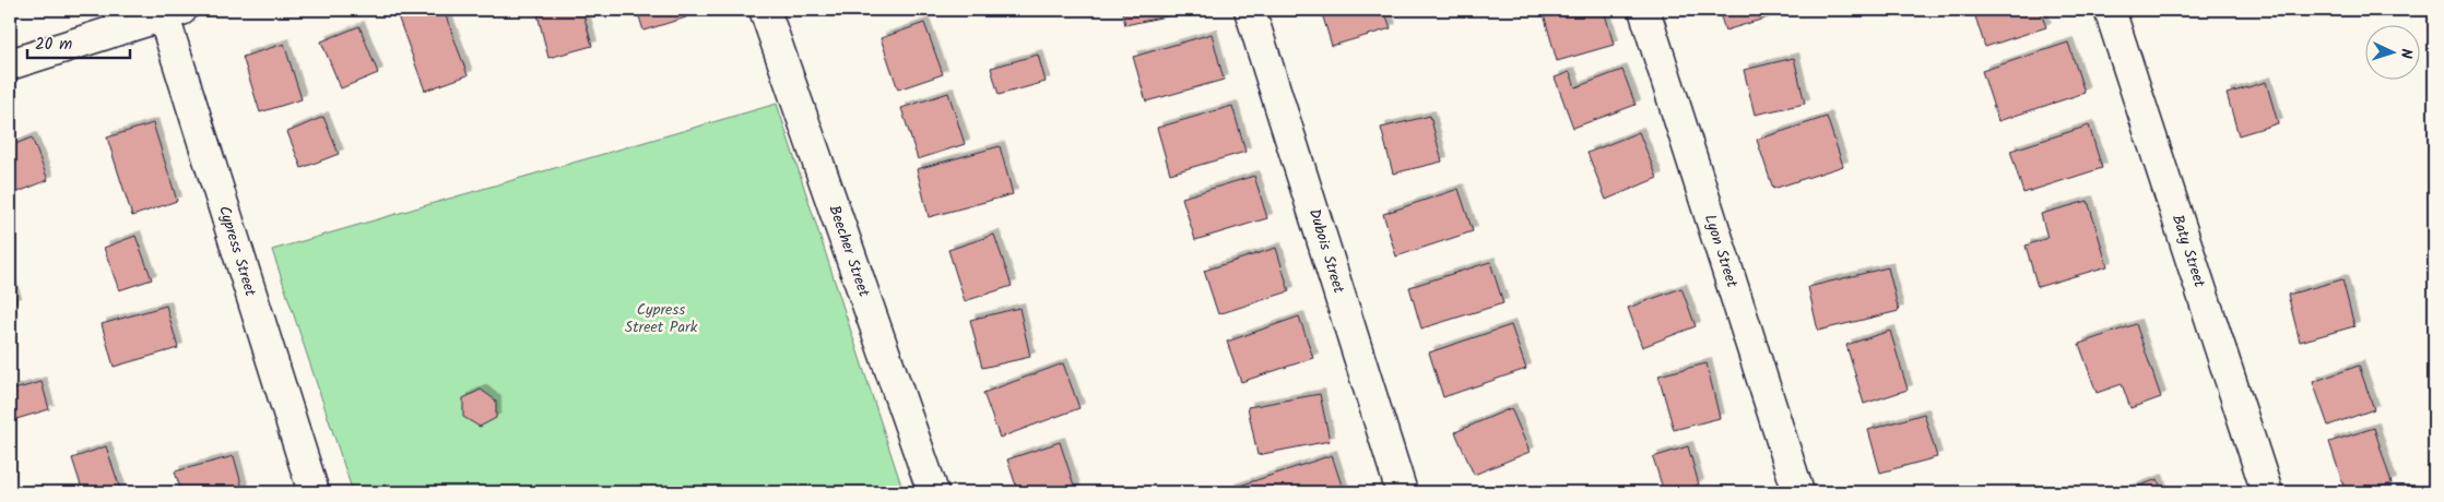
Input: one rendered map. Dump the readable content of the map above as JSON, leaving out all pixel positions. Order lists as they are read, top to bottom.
{
  "streets": {
    "street": [
      "Cypress Street",
      "Beecher Street",
      "Dubois Street",
      "Lyon Street",
      "Baty Street"
    ]
  },
  "parks": ["Cypress Street Park"],
  "scale_bar": "20 m",
  "north": "right"
}
